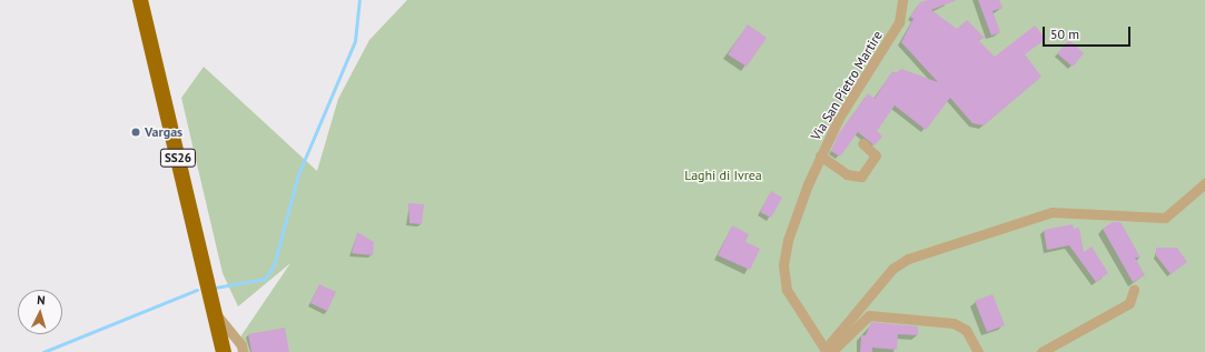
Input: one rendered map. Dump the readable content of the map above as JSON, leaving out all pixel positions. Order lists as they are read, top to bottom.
{
  "streets": {
    "main road": ["SS26"],
    "street": ["Via San Pietro Martire"]
  },
  "parks": ["Laghi di Ivrea"],
  "places": ["Vargas"],
  "scale_bar": "50 m",
  "north": "top"
}
